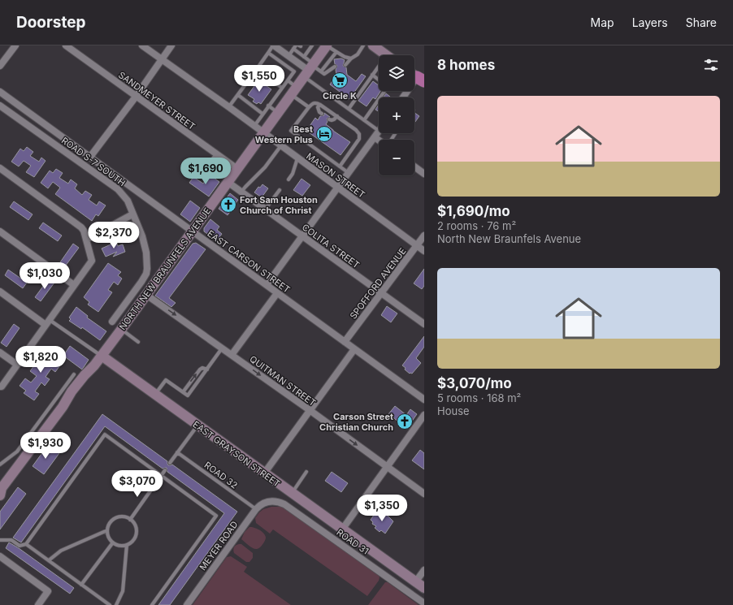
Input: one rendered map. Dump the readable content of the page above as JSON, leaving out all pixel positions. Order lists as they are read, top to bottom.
{
  "streets": {
    "street": [
      "SANDMEYER STREET",
      "ROAD S-7 SOUTH",
      "MASON STREET",
      "COLITA STREET",
      "EAST CARSON STREET",
      "NORTH NEW BRAUNFELS AVENUE",
      "SPOFFORD AVENUE",
      "QUITMAN STREET",
      "EAST GRAYSON STREET",
      "ROAD 31",
      "MEYER ROAD"
    ],
    "lane": ["ROAD 32"]
  },
  "crossings": [
    ["SANDMEYER STREET", "NORTH NEW BRAUNFELS AVENUE"],
    ["MASON STREET", "NORTH NEW BRAUNFELS AVENUE"],
    ["MASON STREET", "SPOFFORD AVENUE"],
    ["COLITA STREET", "NORTH NEW BRAUNFELS AVENUE"],
    ["COLITA STREET", "SPOFFORD AVENUE"],
    ["EAST CARSON STREET", "NORTH NEW BRAUNFELS AVENUE"],
    ["EAST CARSON STREET", "SPOFFORD AVENUE"],
    ["NORTH NEW BRAUNFELS AVENUE", "QUITMAN STREET"],
    ["NORTH NEW BRAUNFELS AVENUE", "EAST GRAYSON STREET"],
    ["ROAD 32", "MEYER ROAD"],
    ["ROAD 31", "MEYER ROAD"]
  ],
  "one_way": ["QUITMAN STREET"],
  "places": {
    "supermarket": ["Circle K"],
    "hotel": ["Best Western Plus"],
    "church": ["Fort Sam Houston Church of Christ", "Carson Street Christian Church"]
  },
  "page": {
    "header": "Doorstep",
    "nav": ["Map", "Layers", "Share"],
    "heading": "8 homes",
    "map_buttons": ["+", "−"],
    "price": [
      "$1,550",
      "$1,690",
      "$2,370",
      "$1,030",
      "$1,820",
      "$1,930",
      "$3,070",
      "$1,350"
    ],
    "list": [
      {
        "name": "$1,690/mo",
        "note": "2 rooms · 76 m² · North New Braunfels Avenue"
      },
      {
        "name": "$3,070/mo",
        "note": "5 rooms · 168 m² · House"
      }
    ]
  }
}
